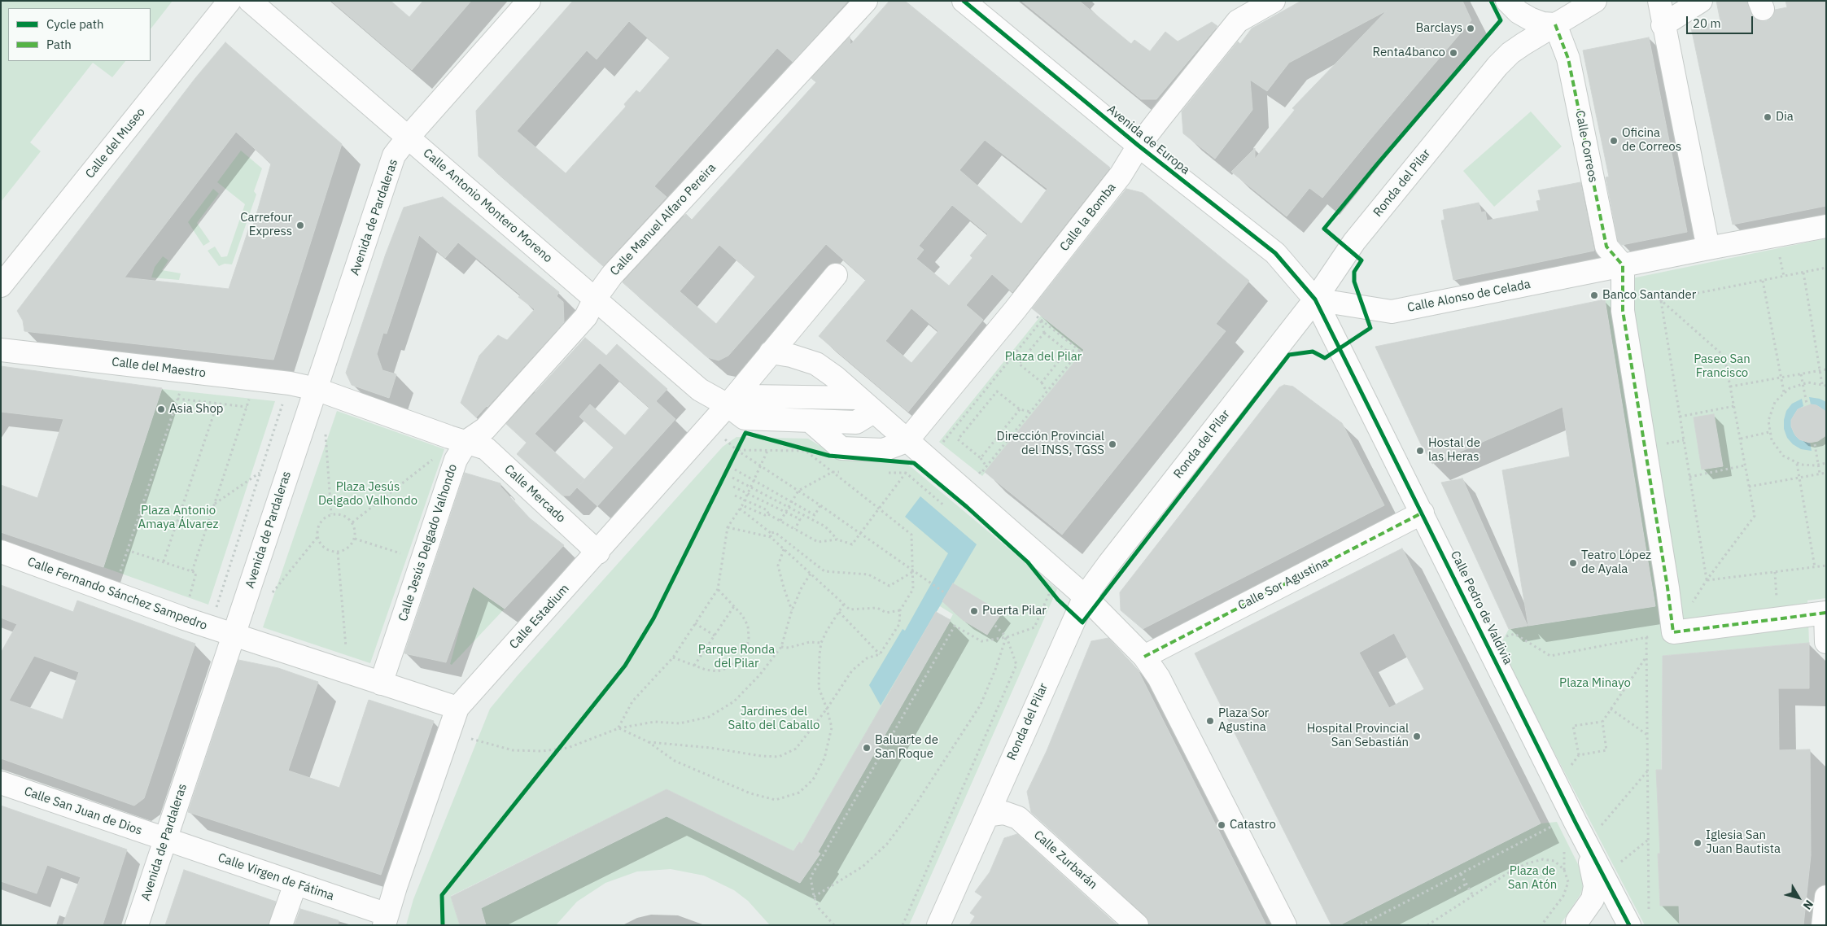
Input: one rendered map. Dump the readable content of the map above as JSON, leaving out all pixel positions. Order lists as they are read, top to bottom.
{
  "streets": {
    "street": [
      "Avenida de Europa",
      "Calle del Museo",
      "Calle Correos",
      "Ronda del Pilar",
      "Calle Antonio Montero Moreno",
      "Avenida de Pardaleras",
      "Calle la Bomba",
      "Calle Manuel Alfaro Pereira",
      "Calle Alonso de Celada",
      "Calle del Maestro",
      "Calle Mercado",
      "Calle Jesús Delgado Valhondo",
      "Calle Sor Agustina",
      "Calle Fernando Sánchez Sampedro",
      "Calle Pedro de Valdivia",
      "Calle Estadium",
      "Calle San Juan de Dios",
      "Calle Zurbarán",
      "Calle Virgen de Fátima"
    ]
  },
  "crossings": [
    ["Avenida de Europa", "Ronda del Pilar"],
    ["Avenida de Europa", "Calle la Bomba"],
    ["Avenida de Europa", "Calle Alonso de Celada"],
    ["Avenida de Europa", "Calle Pedro de Valdivia"],
    ["Calle Correos", "Ronda del Pilar"],
    ["Calle Correos", "Calle Alonso de Celada"],
    ["Ronda del Pilar", "Calle Alonso de Celada"],
    ["Ronda del Pilar", "Calle Pedro de Valdivia"],
    ["Ronda del Pilar", "Calle Zurbarán"],
    ["Calle Antonio Montero Moreno", "Avenida de Pardaleras"],
    ["Calle Antonio Montero Moreno", "Calle Manuel Alfaro Pereira"],
    ["Calle Antonio Montero Moreno", "Calle Estadium"],
    ["Avenida de Pardaleras", "Calle del Maestro"],
    ["Avenida de Pardaleras", "Calle Fernando Sánchez Sampedro"],
    ["Avenida de Pardaleras", "Calle San Juan de Dios"],
    ["Avenida de Pardaleras", "Calle Virgen de Fátima"],
    ["Calle Manuel Alfaro Pereira", "Calle Mercado"],
    ["Calle Manuel Alfaro Pereira", "Calle Jesús Delgado Valhondo"],
    ["Calle Alonso de Celada", "Calle Pedro de Valdivia"],
    ["Calle Mercado", "Calle Jesús Delgado Valhondo"],
    ["Calle Mercado", "Calle Estadium"],
    ["Calle Sor Agustina", "Calle Pedro de Valdivia"],
    ["Calle Estadium", "Calle Virgen de Fátima"],
    ["Calle San Juan de Dios", "Calle Virgen de Fátima"]
  ],
  "parks": [
    "Plaza del Pilar",
    "Paseo San Francisco",
    "Plaza Jesús Delgado Valhondo",
    "Plaza Antonio Amaya Álvarez",
    "Parque Ronda del Pilar",
    "Plaza Minayo",
    "Jardines del Salto del Caballo",
    "Plaza de San Atón"
  ],
  "places": [
    "Barclays",
    "Renta4banco",
    "Dia",
    "Oficina de Correos",
    "Carrefour Express",
    "Banco Santander",
    "Asia Shop",
    "Dirección Provincial del INSS, TGSS",
    "Hostal de las Heras",
    "Teatro López de Ayala",
    "Puerta Pilar",
    "Plaza Sor Agustina",
    "Hospital Provincial San Sebastián",
    "Baluarte de San Roque",
    "Catastro",
    "Iglesia San Juan Bautista"
  ],
  "legend": ["Cycle path", "Path"],
  "scale_bar": "20 m",
  "north": "bottom right"
}
